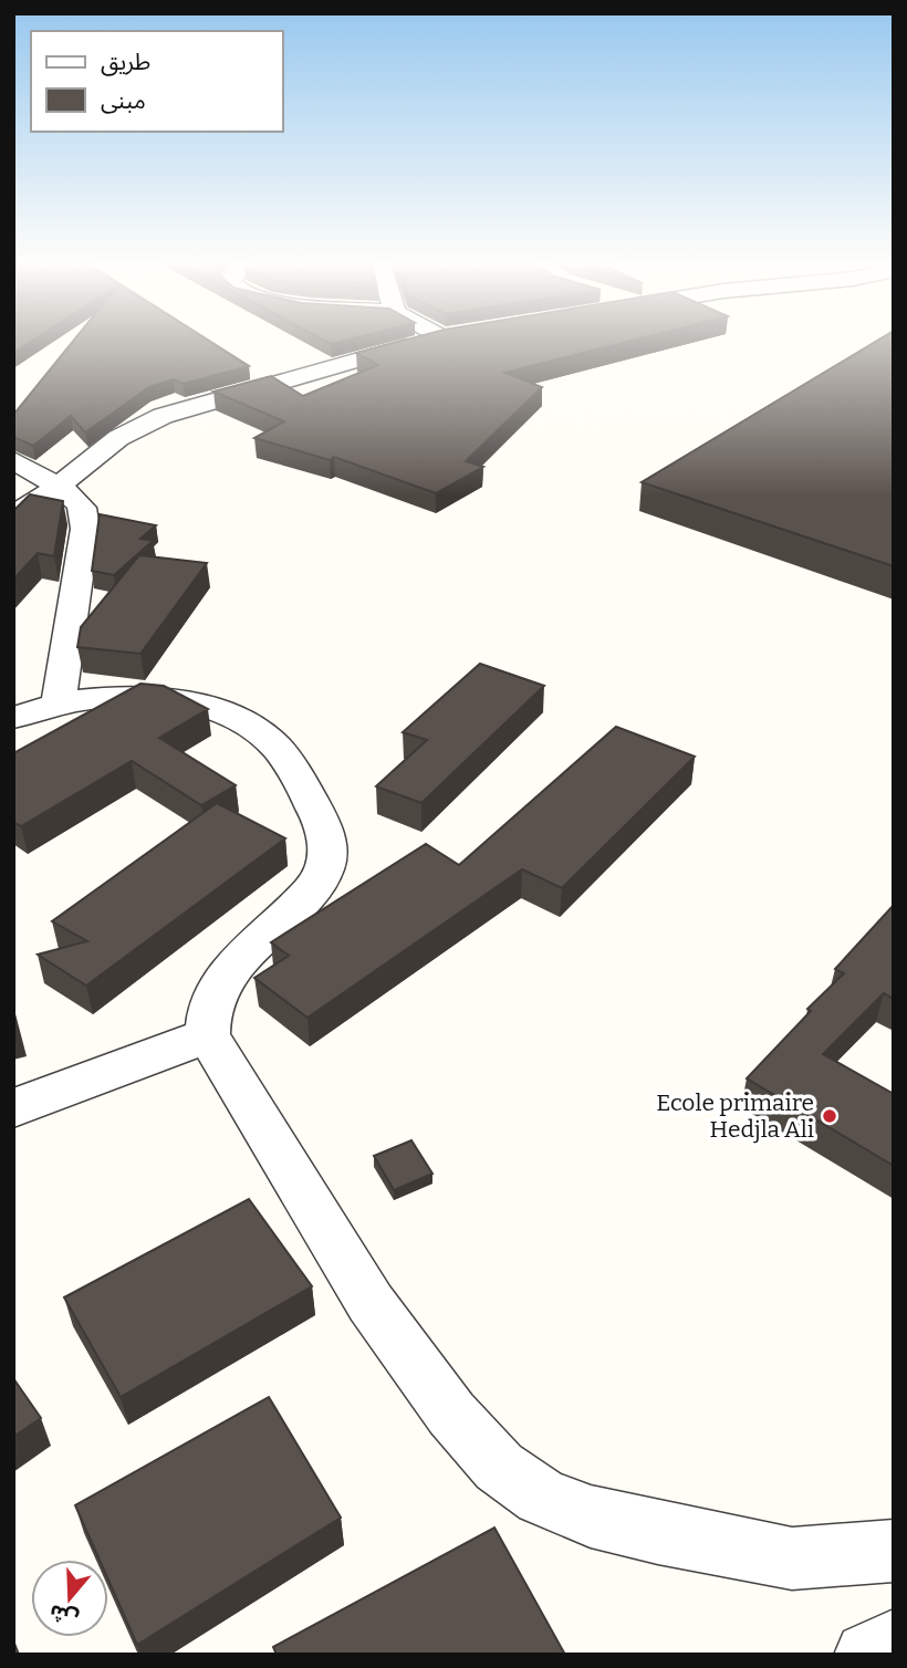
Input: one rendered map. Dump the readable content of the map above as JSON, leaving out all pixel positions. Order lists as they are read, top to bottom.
{
  "places": ["Ecole primaire Hedjla Ali"],
  "legend": ["طريق", "مبنى"],
  "north": "bottom"
}
